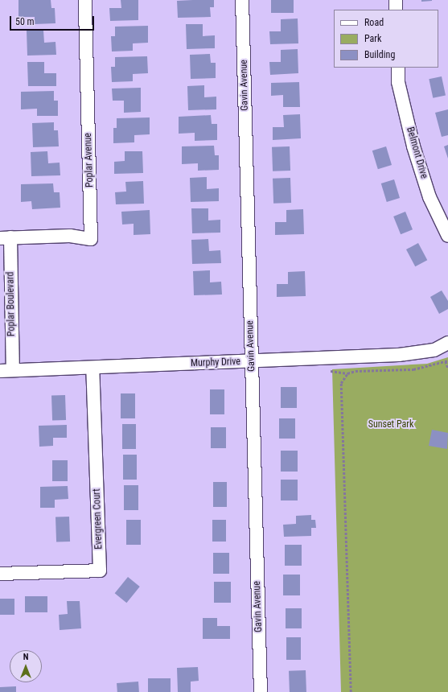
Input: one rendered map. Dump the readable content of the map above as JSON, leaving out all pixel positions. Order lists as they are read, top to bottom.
{
  "streets": {
    "street": [
      "Gavin Avenue",
      "Belmont Drive",
      "Poplar Avenue",
      "Poplar Boulevard",
      "Murphy Drive",
      "Evergreen Court"
    ]
  },
  "crossings": [
    ["Gavin Avenue", "Murphy Drive"],
    ["Poplar Avenue", "Poplar Boulevard"],
    ["Poplar Boulevard", "Murphy Drive"],
    ["Murphy Drive", "Evergreen Court"]
  ],
  "parks": ["Sunset Park"],
  "legend": ["Road", "Park", "Building"],
  "scale_bar": "50 m",
  "north": "top"
}
